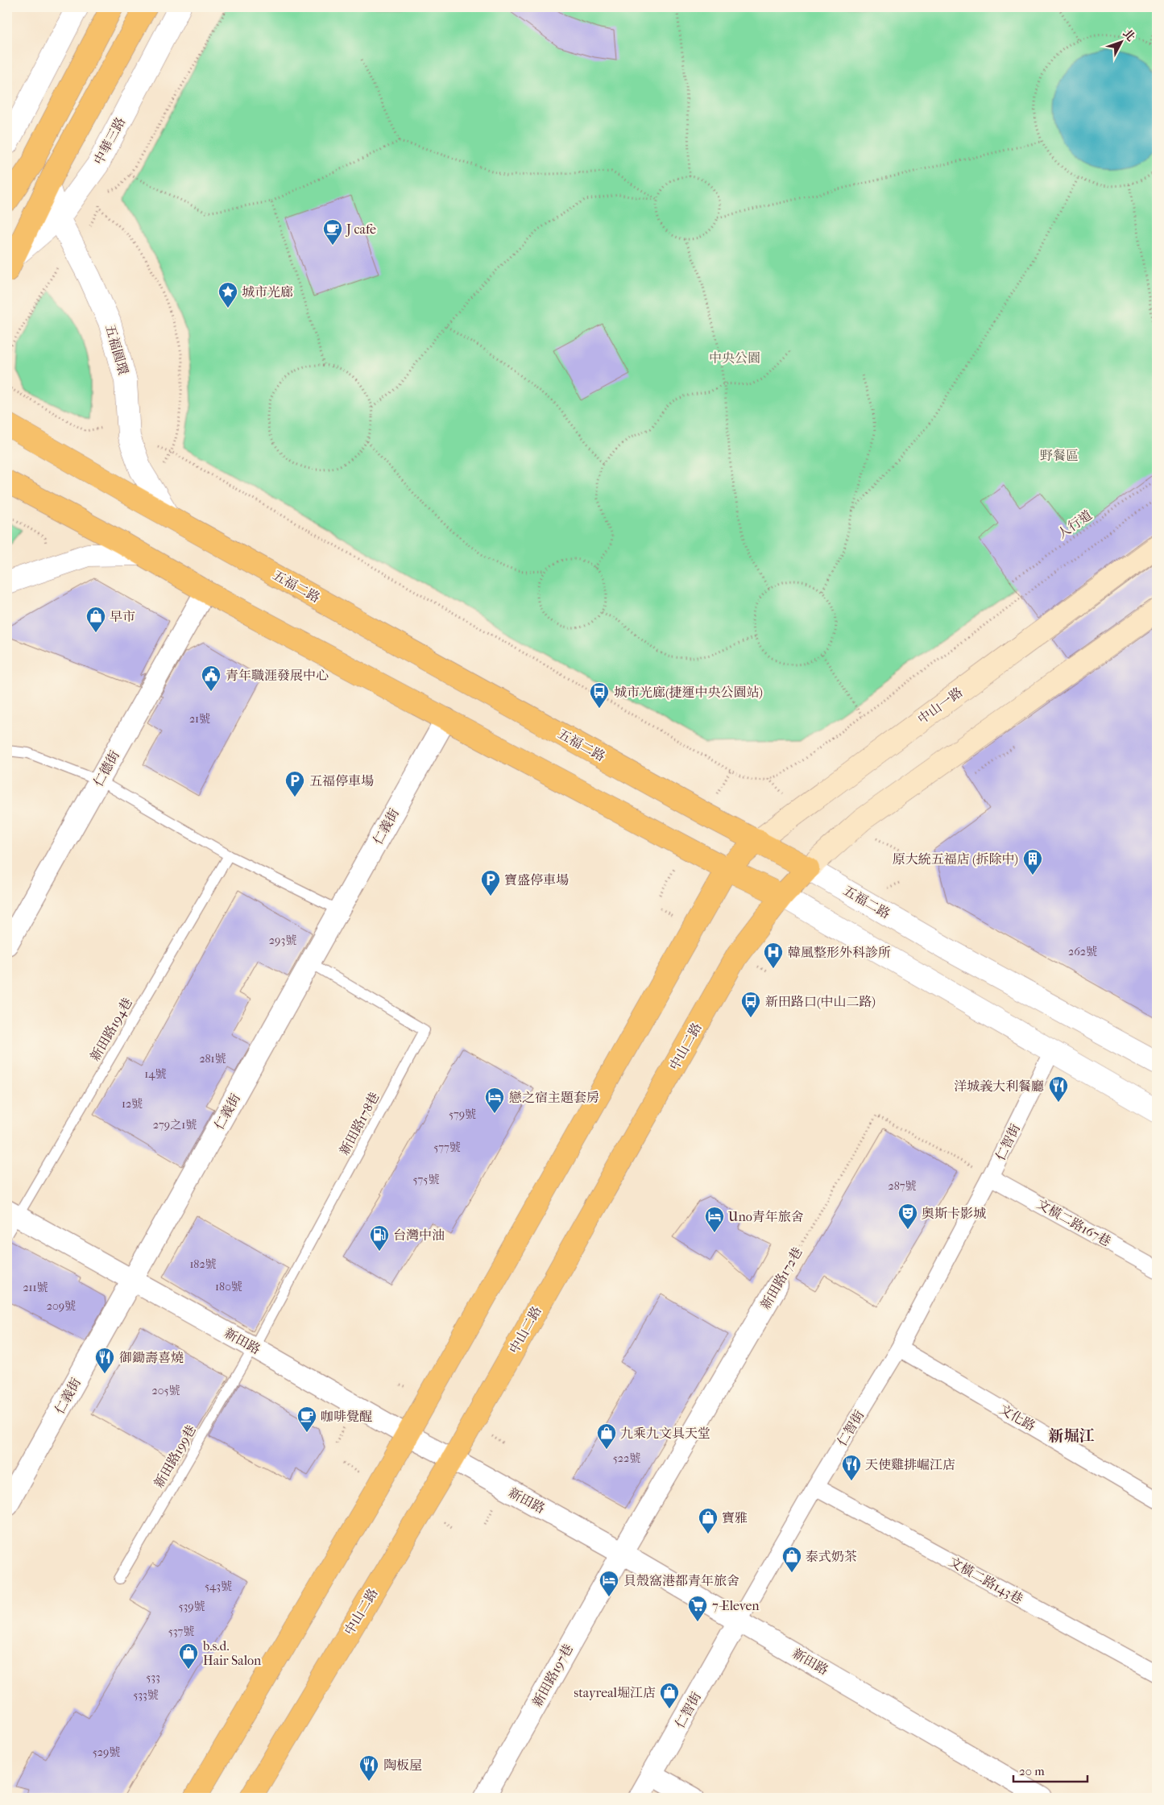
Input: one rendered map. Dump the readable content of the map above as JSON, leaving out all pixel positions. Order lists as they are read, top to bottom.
{
  "streets": {
    "main road": [
      "中華三路",
      "五福二路",
      "中山一路",
      "中山二路"
    ],
    "street": [
      "五福圓環",
      "仁德街",
      "仁義街",
      "仁智街",
      "文橫二路167巷",
      "新田路172巷",
      "新田路",
      "文化路",
      "文橫二路143巷",
      "新田路197巷"
    ],
    "lane": ["新田路194巷", "新田路178巷", "新田路199巷"],
    "path": ["人行道"]
  },
  "crossings": [
    ["中華三路", "五福圓環"],
    ["五福圓環", "五福二路"],
    ["五福二路", "中山一路"],
    ["五福二路", "中山二路"],
    ["仁義街", "新田路178巷"],
    ["仁義街", "新田路"],
    ["新田路194巷", "新田路"],
    ["中山二路", "新田路"],
    ["新田路178巷", "新田路"],
    ["新田路178巷", "新田路199巷"],
    ["仁智街", "文橫二路167巷"],
    ["仁智街", "新田路172巷"],
    ["仁智街", "新田路"],
    ["仁智街", "文化路"],
    ["仁智街", "文橫二路143巷"],
    ["文橫二路167巷", "新田路172巷"],
    ["新田路172巷", "新田路"],
    ["新田路172巷", "新田路197巷"],
    ["新田路", "新田路199巷"],
    ["新田路", "新田路197巷"]
  ],
  "districts": ["新堀江"],
  "parks": ["中央公園", "野餐區"],
  "places": {
    "cafe": ["J cafe", "咖啡覺醒"],
    "place": ["城市光廊"],
    "shop": [
      "早市",
      "九乘九文具天堂",
      "寶雅",
      "泰式奶茶",
      "b.s.d. Hair Salon",
      "stayreal堀江店"
    ],
    "public building": ["青年職涯發展中心"],
    "bus stop": ["城市光廊(捷運中央公園站)", "新田路口(中山二路)"],
    "parking": ["五福停車場", "寶盛停車場"],
    "building": ["原大統五福店 (拆除中)"],
    "hospital": ["韓風整形外科診所"],
    "restaurant": [
      "洋城義大利餐廳",
      "御鋤壽喜燒",
      "天使雞排崛江店",
      "陶板屋"
    ],
    "hotel": ["戀之宿主題套房", "Uno青年旅舍", "貝殼窩港都青年旅舍"],
    "theatre": ["奧斯卡影城"],
    "fuel station": ["台灣中油"],
    "supermarket": ["7-Eleven"]
  },
  "house_numbers": [
    "21號",
    "293號",
    "262號",
    "281號",
    "14號",
    "12號",
    "579號",
    "279之1號",
    "577號",
    "575號",
    "287號",
    "182號",
    "180號",
    "211號",
    "209號",
    "205號",
    "522號",
    "543號",
    "539號",
    "537號",
    "533",
    "533號",
    "529號"
  ],
  "scale_bar": "20 m",
  "north": "top right"
}
